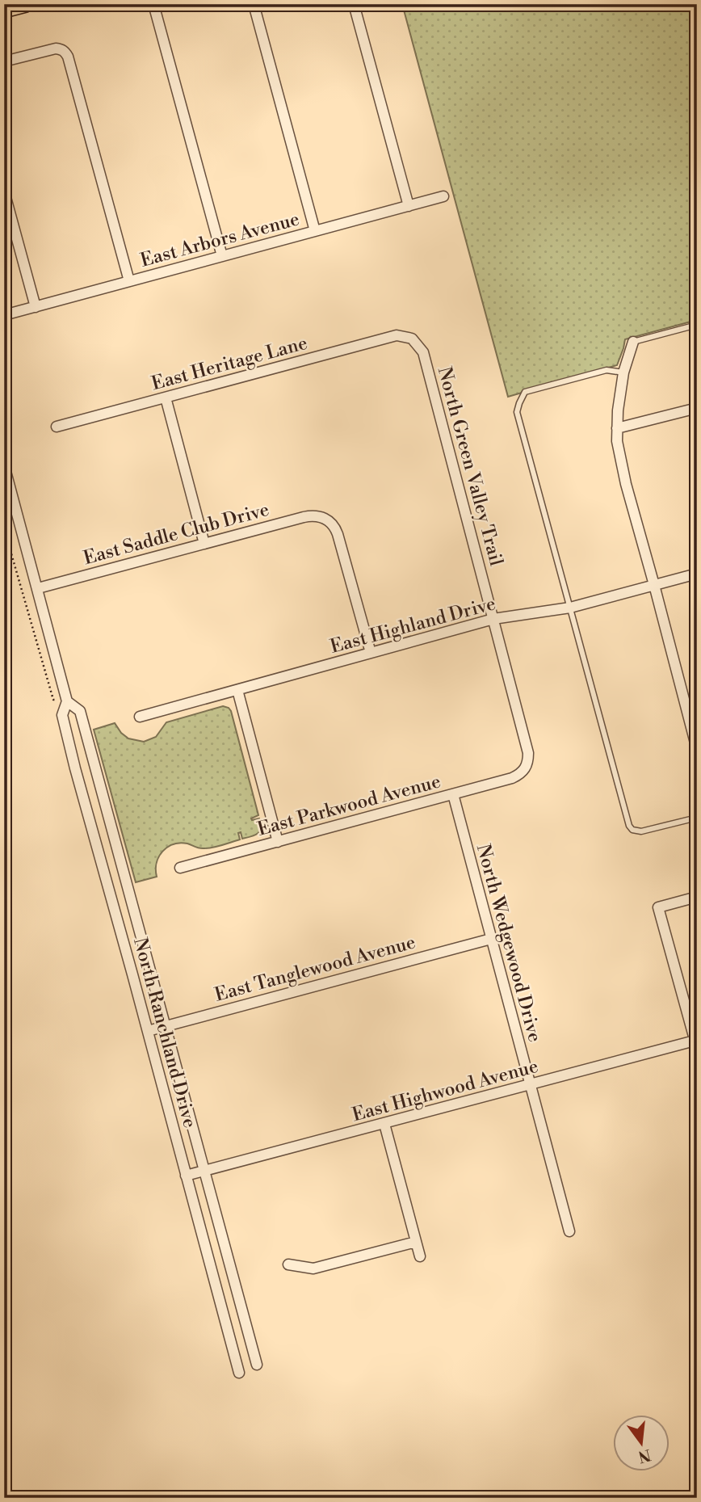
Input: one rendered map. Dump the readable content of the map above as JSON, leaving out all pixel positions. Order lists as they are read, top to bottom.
{
  "streets": {
    "street": [
      "East Arbors Avenue",
      "East Heritage Lane",
      "North Green Valley Trail",
      "East Saddle Club Drive",
      "East Highland Drive",
      "East Parkwood Avenue",
      "North Wedgewood Drive",
      "East Tanglewood Avenue",
      "North Ranchland Drive",
      "East Highwood Avenue"
    ]
  },
  "crossings": [
    ["East Heritage Lane", "North Green Valley Trail"],
    ["North Green Valley Trail", "East Highland Drive"],
    ["North Green Valley Trail", "East Parkwood Avenue"],
    ["East Saddle Club Drive", "East Highland Drive"],
    ["East Saddle Club Drive", "North Ranchland Drive"],
    ["East Parkwood Avenue", "North Wedgewood Drive"],
    ["North Wedgewood Drive", "East Tanglewood Avenue"],
    ["North Wedgewood Drive", "East Highwood Avenue"],
    ["East Tanglewood Avenue", "North Ranchland Drive"],
    ["North Ranchland Drive", "East Highwood Avenue"]
  ],
  "north": "bottom"
}
